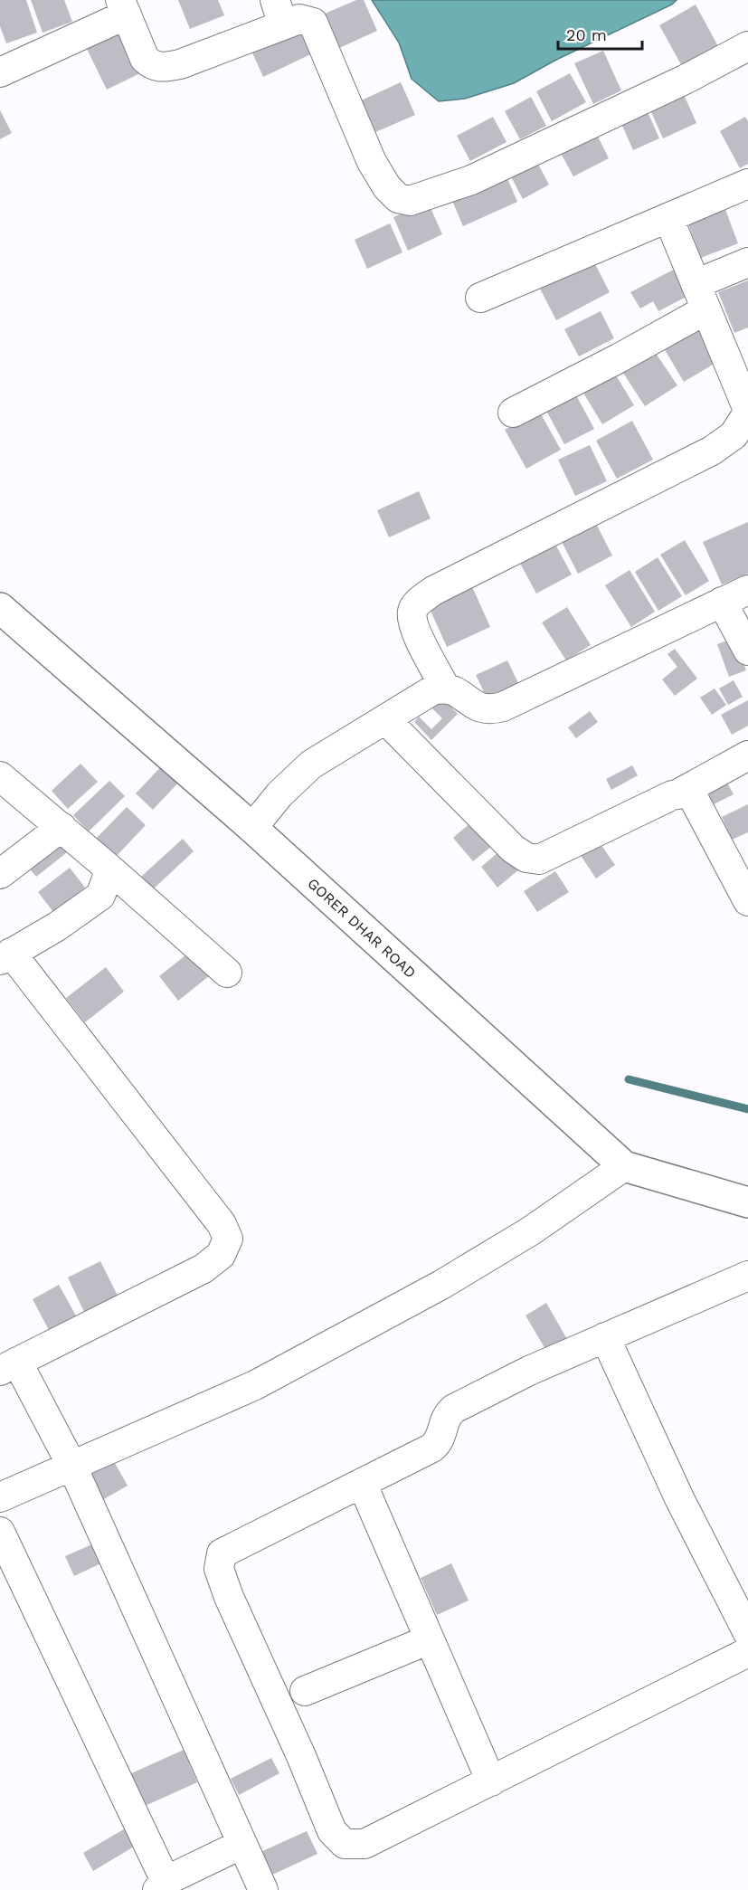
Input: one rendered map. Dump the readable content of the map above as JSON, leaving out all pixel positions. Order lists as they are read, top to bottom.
{
  "streets": {
    "street": ["GORER DHAR ROAD"]
  },
  "scale_bar": "20 m"
}
